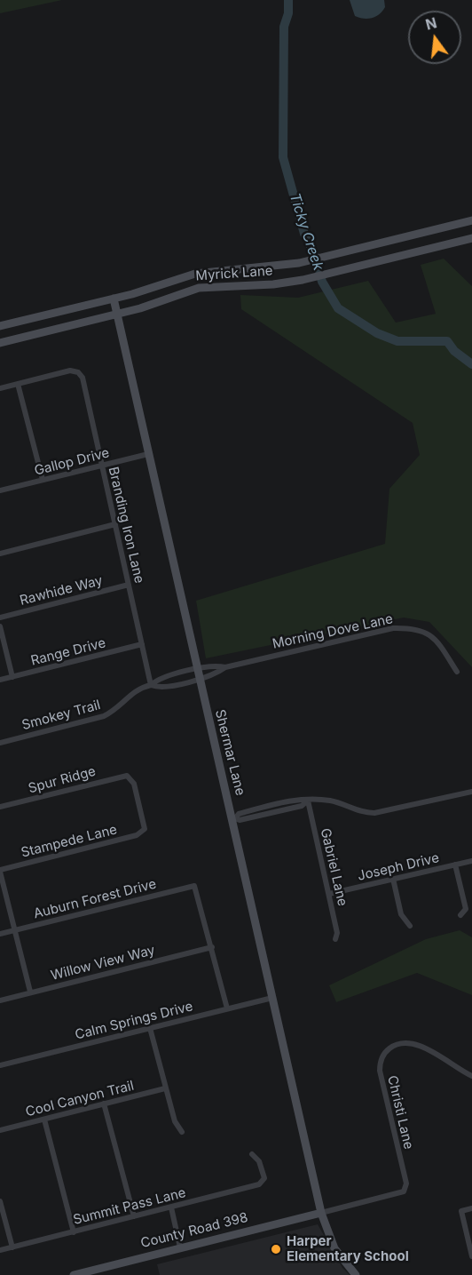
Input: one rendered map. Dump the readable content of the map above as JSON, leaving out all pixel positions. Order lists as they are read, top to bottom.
{
  "streets": {
    "street": [
      "Myrick Lane",
      "Gallop Drive",
      "Branding Iron Lane",
      "Rawhide Way",
      "Morning Dove Lane",
      "Range Drive",
      "Smokey Trail",
      "Shermar Lane",
      "Spur Ridge",
      "Stampede Lane",
      "Gabriel Lane",
      "Joseph Drive",
      "Auburn Forest Drive",
      "Willow View Way",
      "Calm Springs Drive",
      "Cool Canyon Trail",
      "Christi Lane",
      "Summit Pass Lane",
      "County Road 398"
    ]
  },
  "crossings": [
    ["Myrick Lane", "Shermar Lane"],
    ["Gallop Drive", "Branding Iron Lane"],
    ["Gallop Drive", "Shermar Lane"],
    ["Branding Iron Lane", "Rawhide Way"],
    ["Branding Iron Lane", "Range Drive"],
    ["Branding Iron Lane", "Smokey Trail"],
    ["Morning Dove Lane", "Smokey Trail"],
    ["Morning Dove Lane", "Shermar Lane"],
    ["Smokey Trail", "Shermar Lane"],
    ["Shermar Lane", "Calm Springs Drive"],
    ["Shermar Lane", "Christi Lane"],
    ["Shermar Lane", "County Road 398"],
    ["Spur Ridge", "Stampede Lane"],
    ["Gabriel Lane", "Joseph Drive"],
    ["Auburn Forest Drive", "Willow View Way"],
    ["Christi Lane", "County Road 398"]
  ],
  "water": ["Ticky Creek"],
  "places": ["Harper Elementary School"],
  "north": "top"
}
